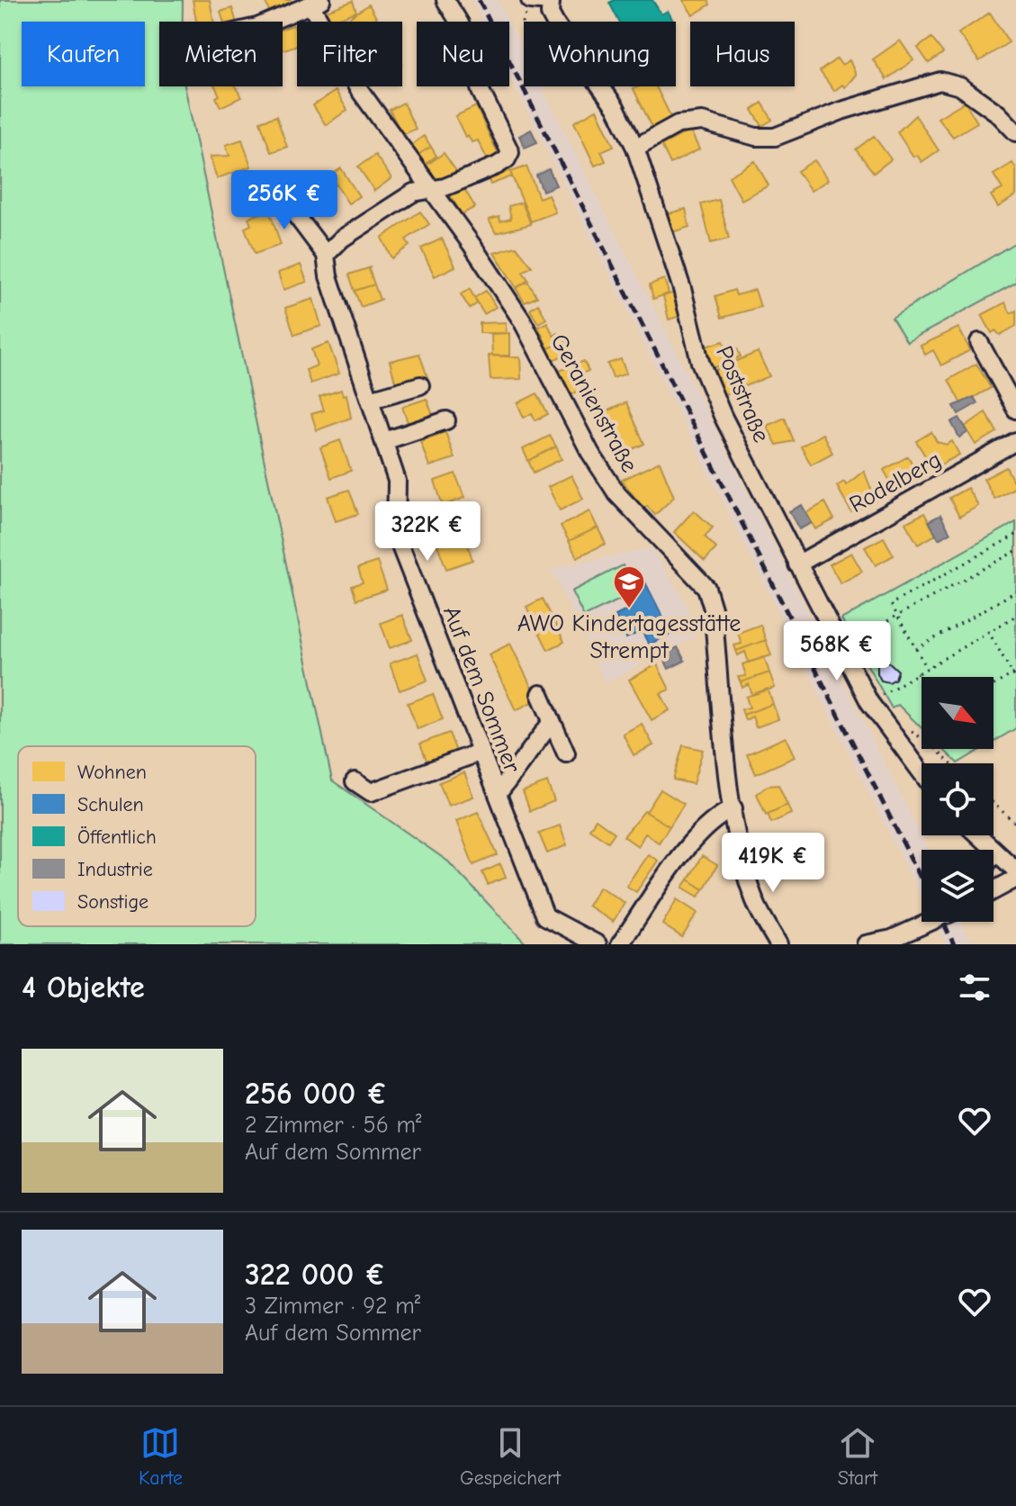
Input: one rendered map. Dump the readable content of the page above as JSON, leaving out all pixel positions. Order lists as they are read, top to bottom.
{
  "streets": {
    "street": [
      "Poststraße",
      "Geranienstraße",
      "Rodelberg",
      "Auf dem Sommer"
    ]
  },
  "crossings": [
    ["Poststraße", "Rodelberg"]
  ],
  "places": {
    "school or university": ["AWO Kindertagesstätte Strempt"]
  },
  "legend": [
    "Wohnen",
    "Schulen",
    "Öffentlich",
    "Industrie",
    "Sonstige"
  ],
  "north": "bottom right",
  "page": {
    "chip": [
      "Kaufen",
      "Mieten",
      "Filter",
      "Neu",
      "Wohnung",
      "Haus"
    ],
    "price": [
      "256K €",
      "322K €",
      "568K €",
      "419K €"
    ],
    "heading": "4 Objekte",
    "list": [
      {
        "name": "256 000 €",
        "note": "2 Zimmer · 56 m² · Auf dem Sommer"
      },
      {
        "name": "322 000 €",
        "note": "3 Zimmer · 92 m² · Auf dem Sommer"
      }
    ],
    "tabs": ["Karte", "Gespeichert", "Start"]
  }
}
